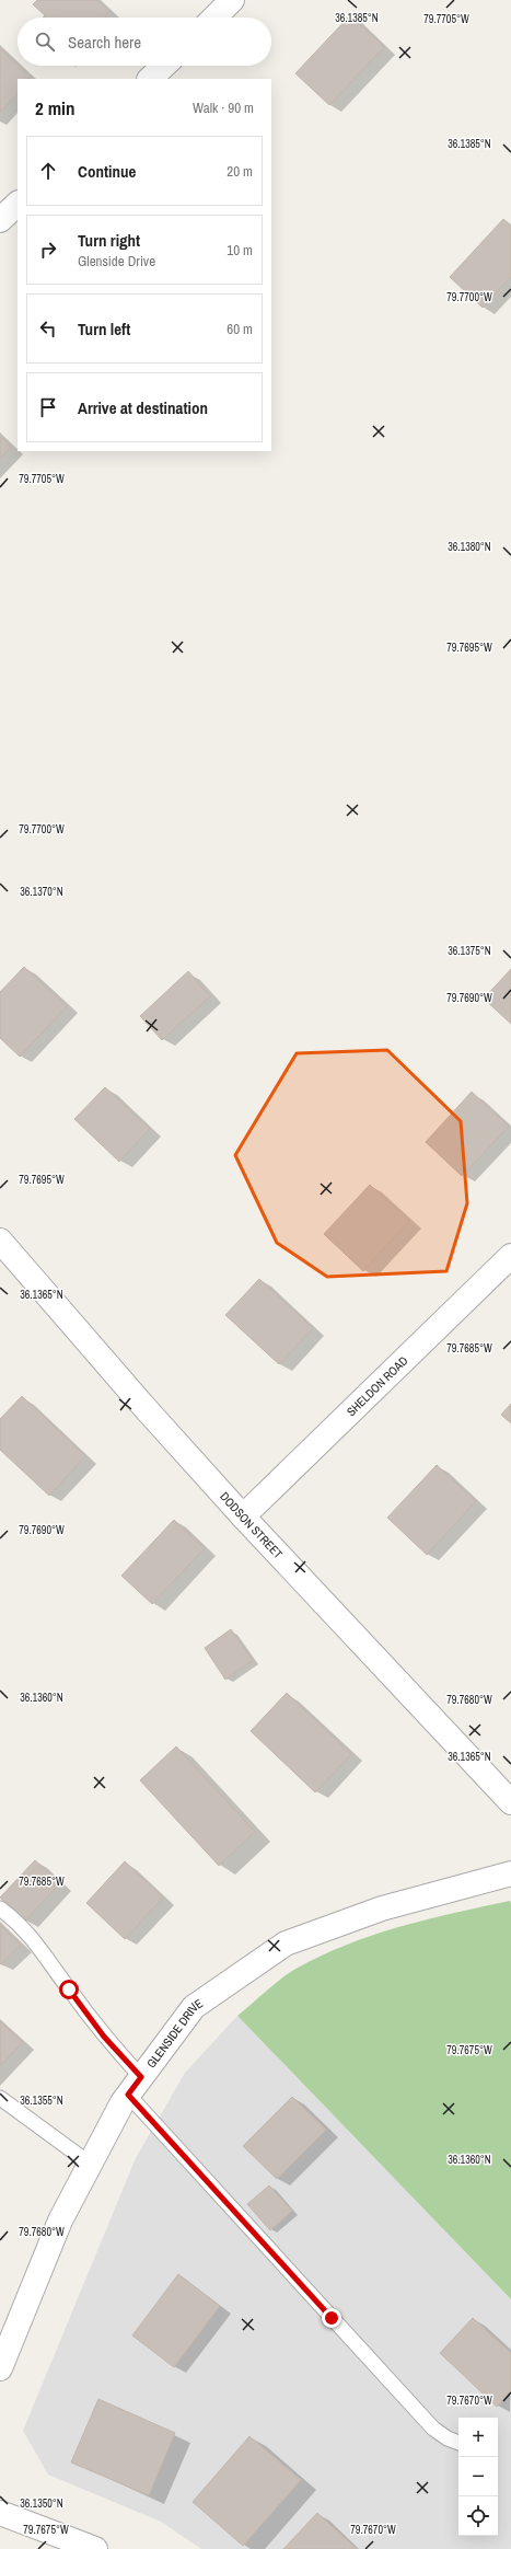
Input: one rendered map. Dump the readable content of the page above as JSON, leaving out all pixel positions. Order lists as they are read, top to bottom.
{
  "streets": {
    "street": ["SHELDON ROAD", "DODSON STREET", "GLENSIDE DRIVE"]
  },
  "crossings": [
    ["SHELDON ROAD", "DODSON STREET"]
  ],
  "page": {
    "search": "Search here",
    "heading": ["2 min", "Walk · 90 m"],
    "list": [
      ["Continue", "20 m"],
      ["Turn right", "Glenside Drive", "10 m"],
      ["Turn left", "60 m"],
      "Arrive at destination"
    ],
    "map_buttons": ["+", "−"]
  },
  "coordinates": [
    "36.1385°N",
    "79.7705°W",
    "79.7700°W",
    "36.1380°N",
    "79.7695°W",
    "36.1370°N",
    "36.1375°N",
    "79.7690°W",
    "36.1365°N",
    "79.7685°W",
    "36.1360°N",
    "79.7680°W",
    "79.7675°W",
    "36.1355°N",
    "79.7670°W",
    "36.1350°N"
  ]
}
